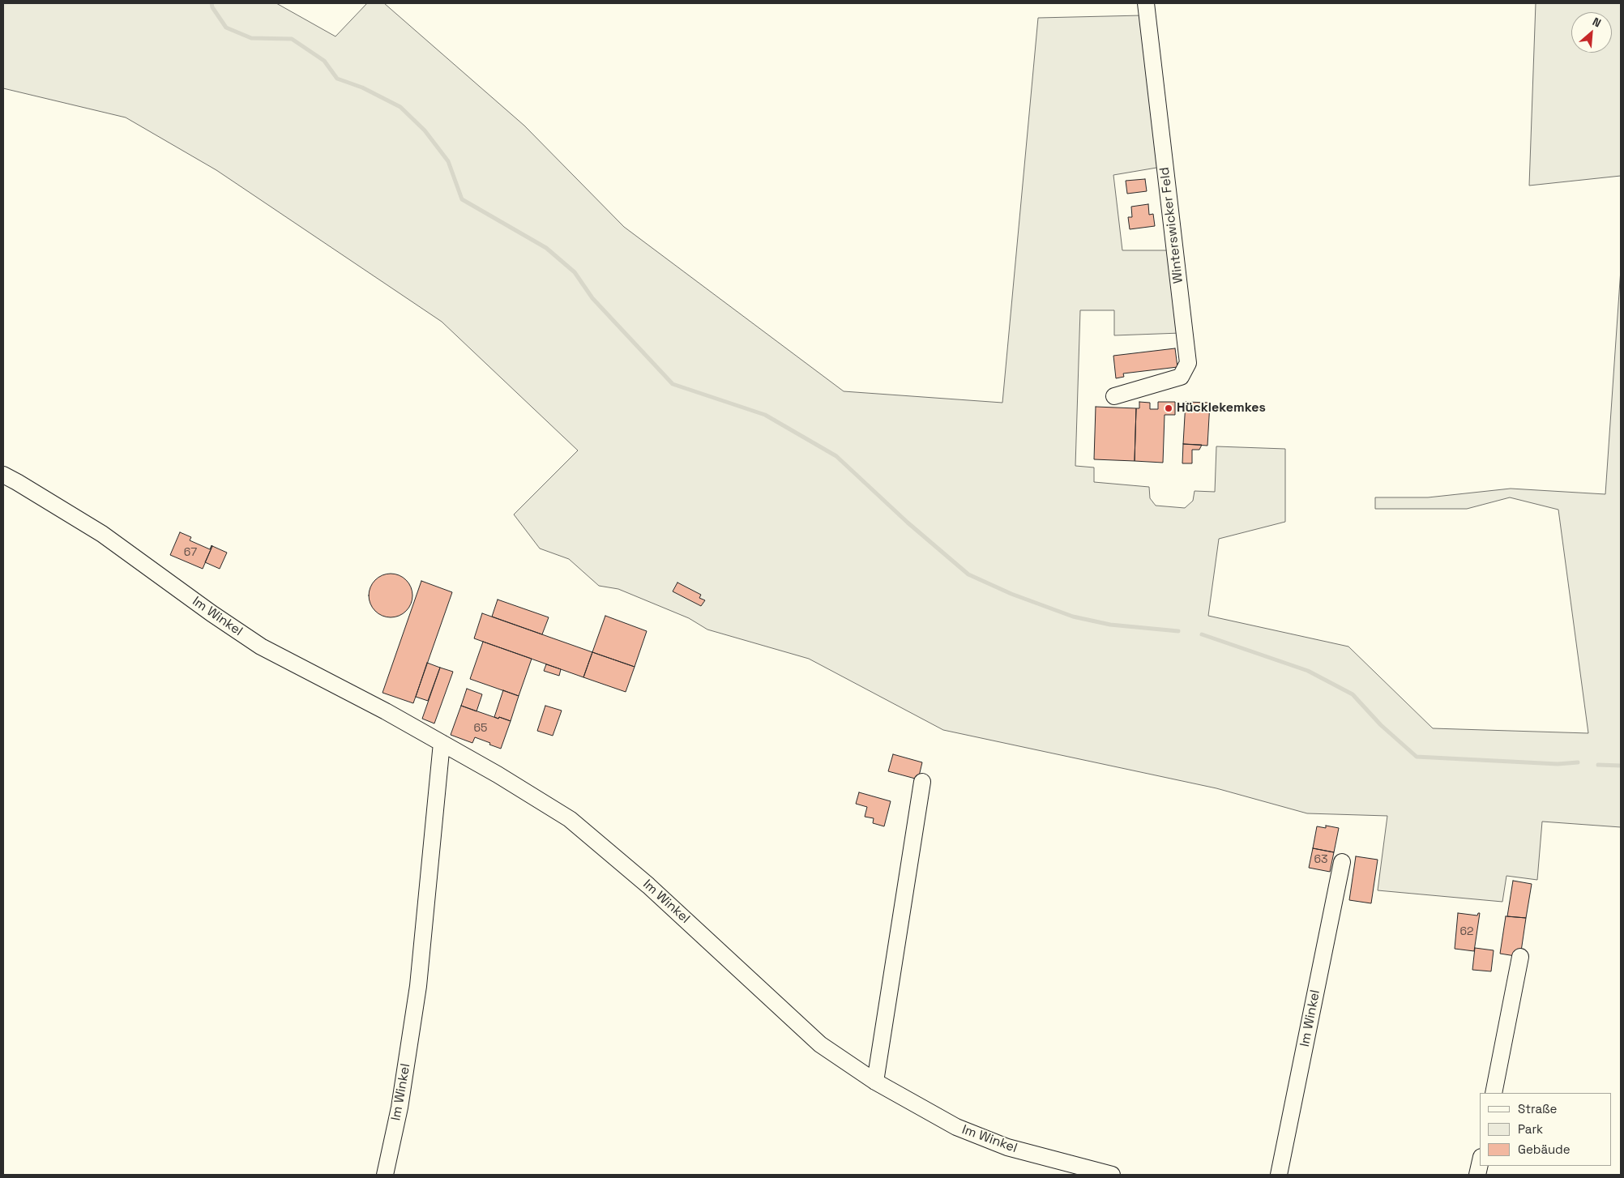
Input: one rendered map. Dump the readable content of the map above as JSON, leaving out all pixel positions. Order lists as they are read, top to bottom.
{
  "streets": {
    "street": ["Winterswicker Feld", "Im Winkel"]
  },
  "places": ["Hücklekemkes"],
  "house_numbers": [
    "67",
    "65",
    "63",
    "62"
  ],
  "legend": ["Straße", "Park", "Gebäude"],
  "north": "top right"
}
